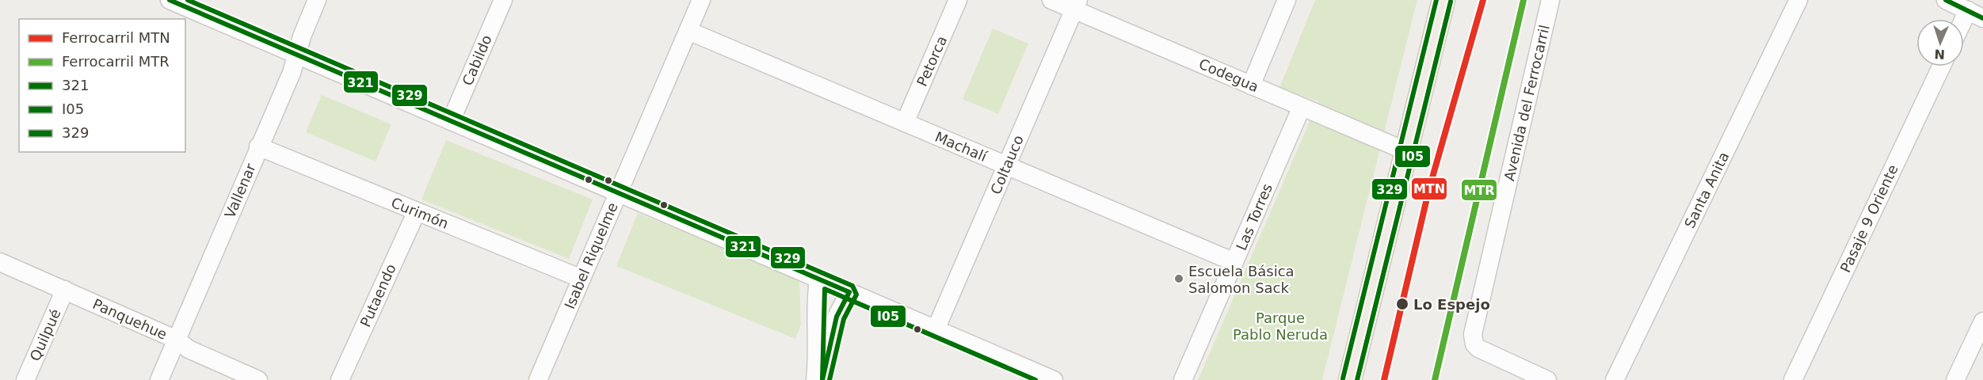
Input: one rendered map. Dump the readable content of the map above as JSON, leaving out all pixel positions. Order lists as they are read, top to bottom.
{
  "streets": {
    "street": [
      "Cabildo",
      "Petorca",
      "Codegua",
      "Avenida del Ferrocarril",
      "Machalí",
      "Coltauco",
      "Santa Anita",
      "Vallenar",
      "Curimón",
      "Las Torres",
      "Pasaje 9 Oriente",
      "Isabel Riquelme",
      "Putaendo",
      "Panquehue",
      "Quilpué"
    ]
  },
  "crossings": [
    ["Petorca", "Machalí"],
    ["Codegua", "Coltauco"],
    ["Codegua", "Las Torres"],
    ["Machalí", "Coltauco"],
    ["Machalí", "Las Torres"],
    ["Machalí", "Isabel Riquelme"],
    ["Vallenar", "Curimón"],
    ["Vallenar", "Panquehue"],
    ["Curimón", "Isabel Riquelme"],
    ["Curimón", "Putaendo"],
    ["Panquehue", "Quilpué"]
  ],
  "parks": ["Parque Pablo Neruda"],
  "places": ["Escuela Básica Salomon Sack", "Lo Espejo"],
  "lines": [
    "rail line MTN",
    "rail line MTR",
    "transit line 321",
    "transit line 329",
    "transit line I05"
  ],
  "legend": [
    "Ferrocarril MTN",
    "Ferrocarril MTR",
    "321",
    "I05",
    "329"
  ],
  "north": "bottom"
}
